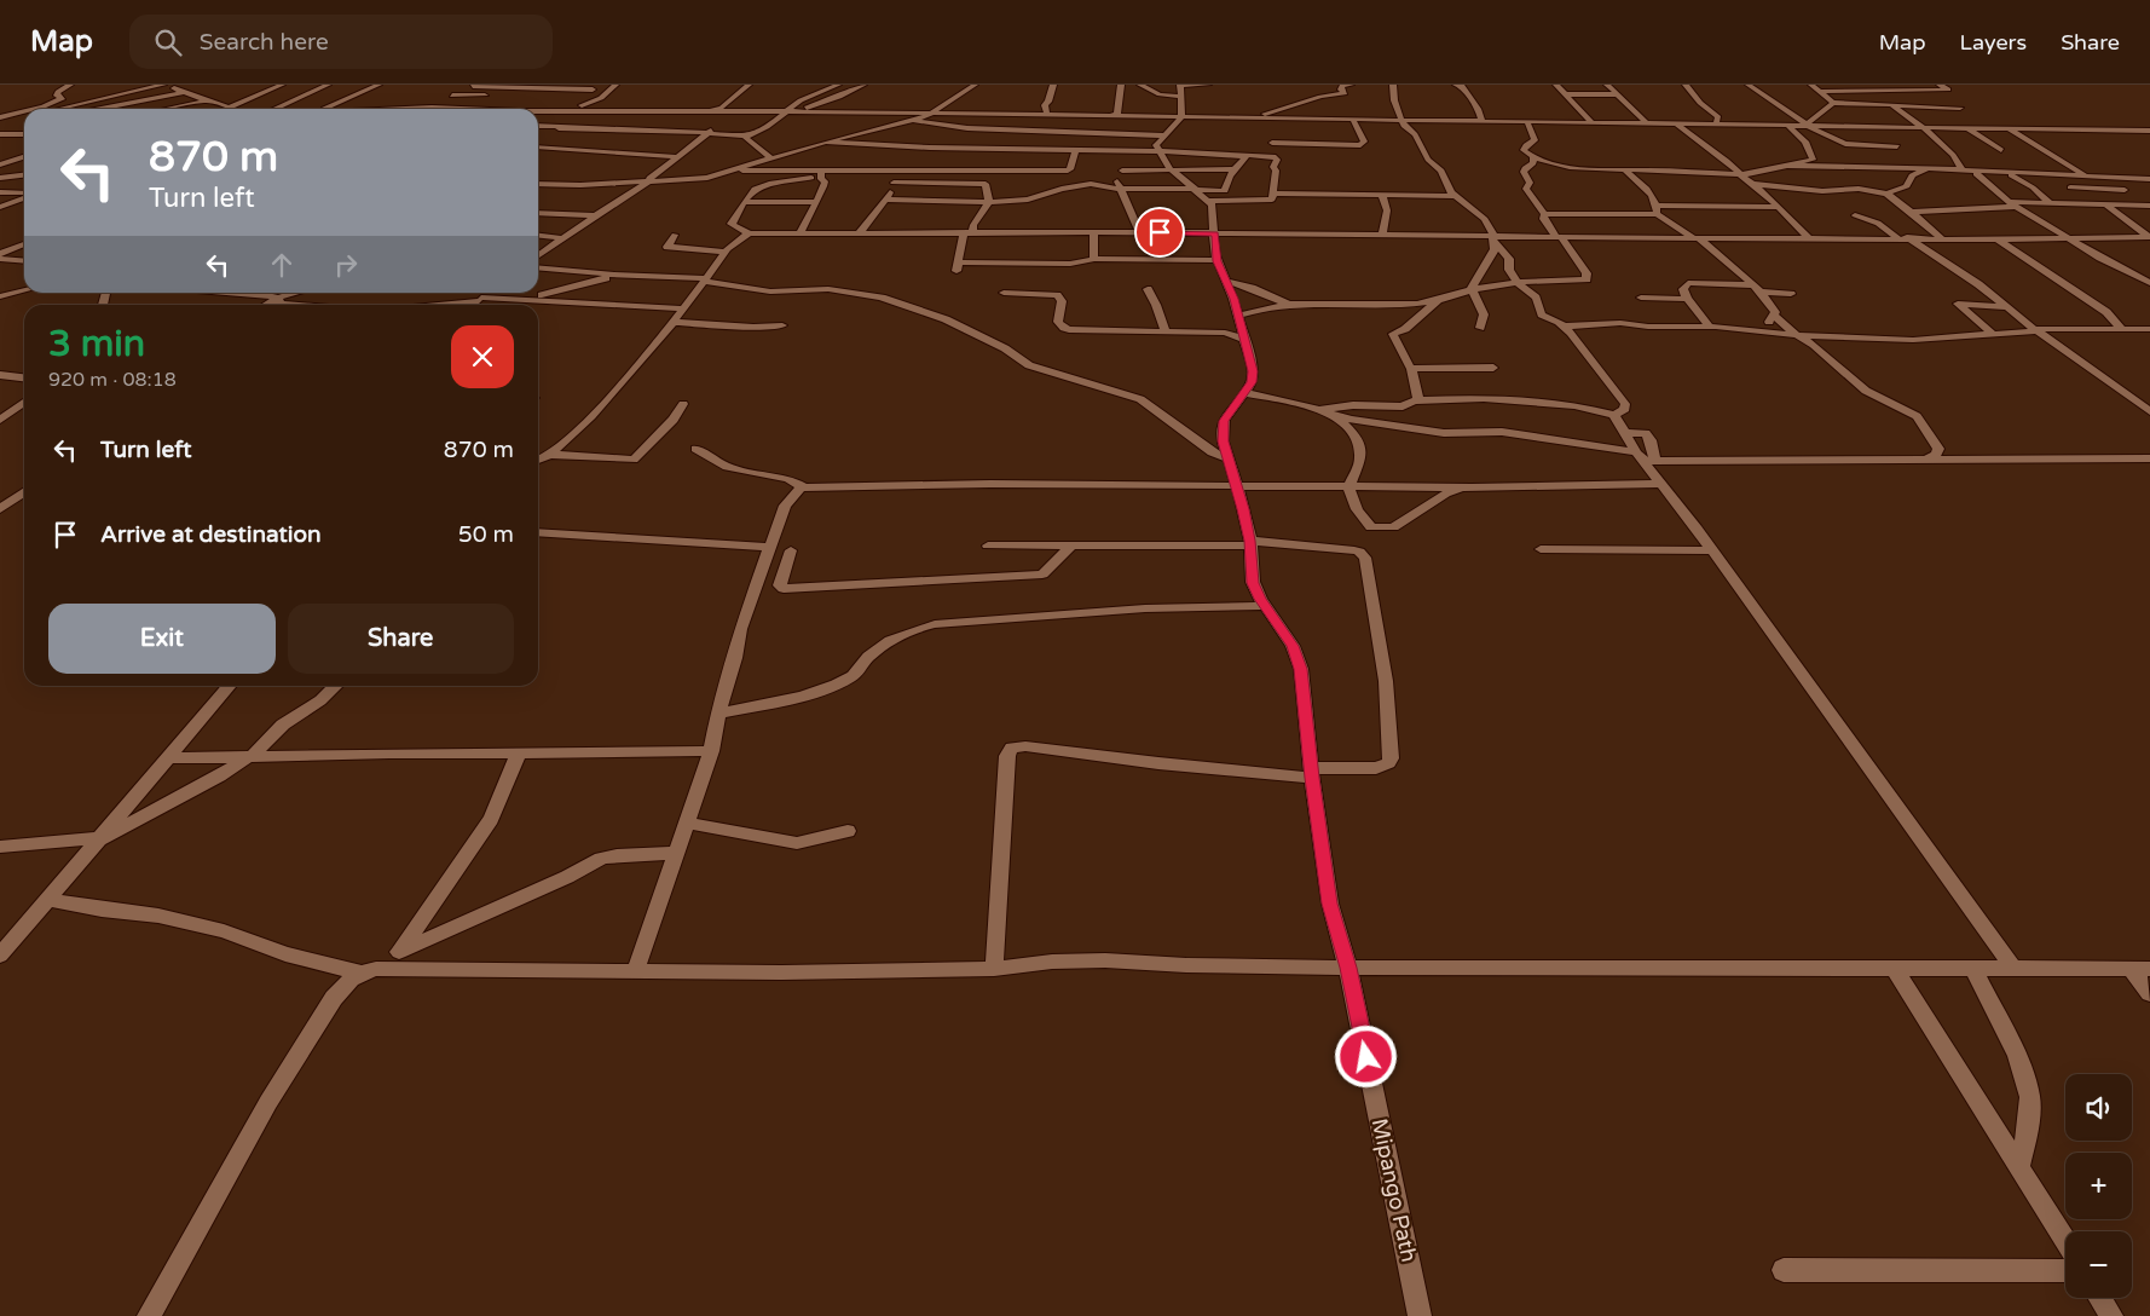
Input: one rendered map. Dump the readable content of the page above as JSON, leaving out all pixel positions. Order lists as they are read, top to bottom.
{
  "streets": {
    "street": ["Mipango Path"]
  },
  "page": {
    "header": "Map",
    "search": "Search here",
    "nav": ["Map", "Layers", "Share"],
    "turn": ["870 m", "Turn left"],
    "heading": ["3 min", "920 m · 08:18"],
    "list": [
      {
        "name": "Turn left",
        "value": "870 m"
      },
      {
        "name": "Arrive at destination",
        "value": "50 m"
      }
    ],
    "buttons": ["Exit", "Share"],
    "map_buttons": ["+", "−"]
  }
}
